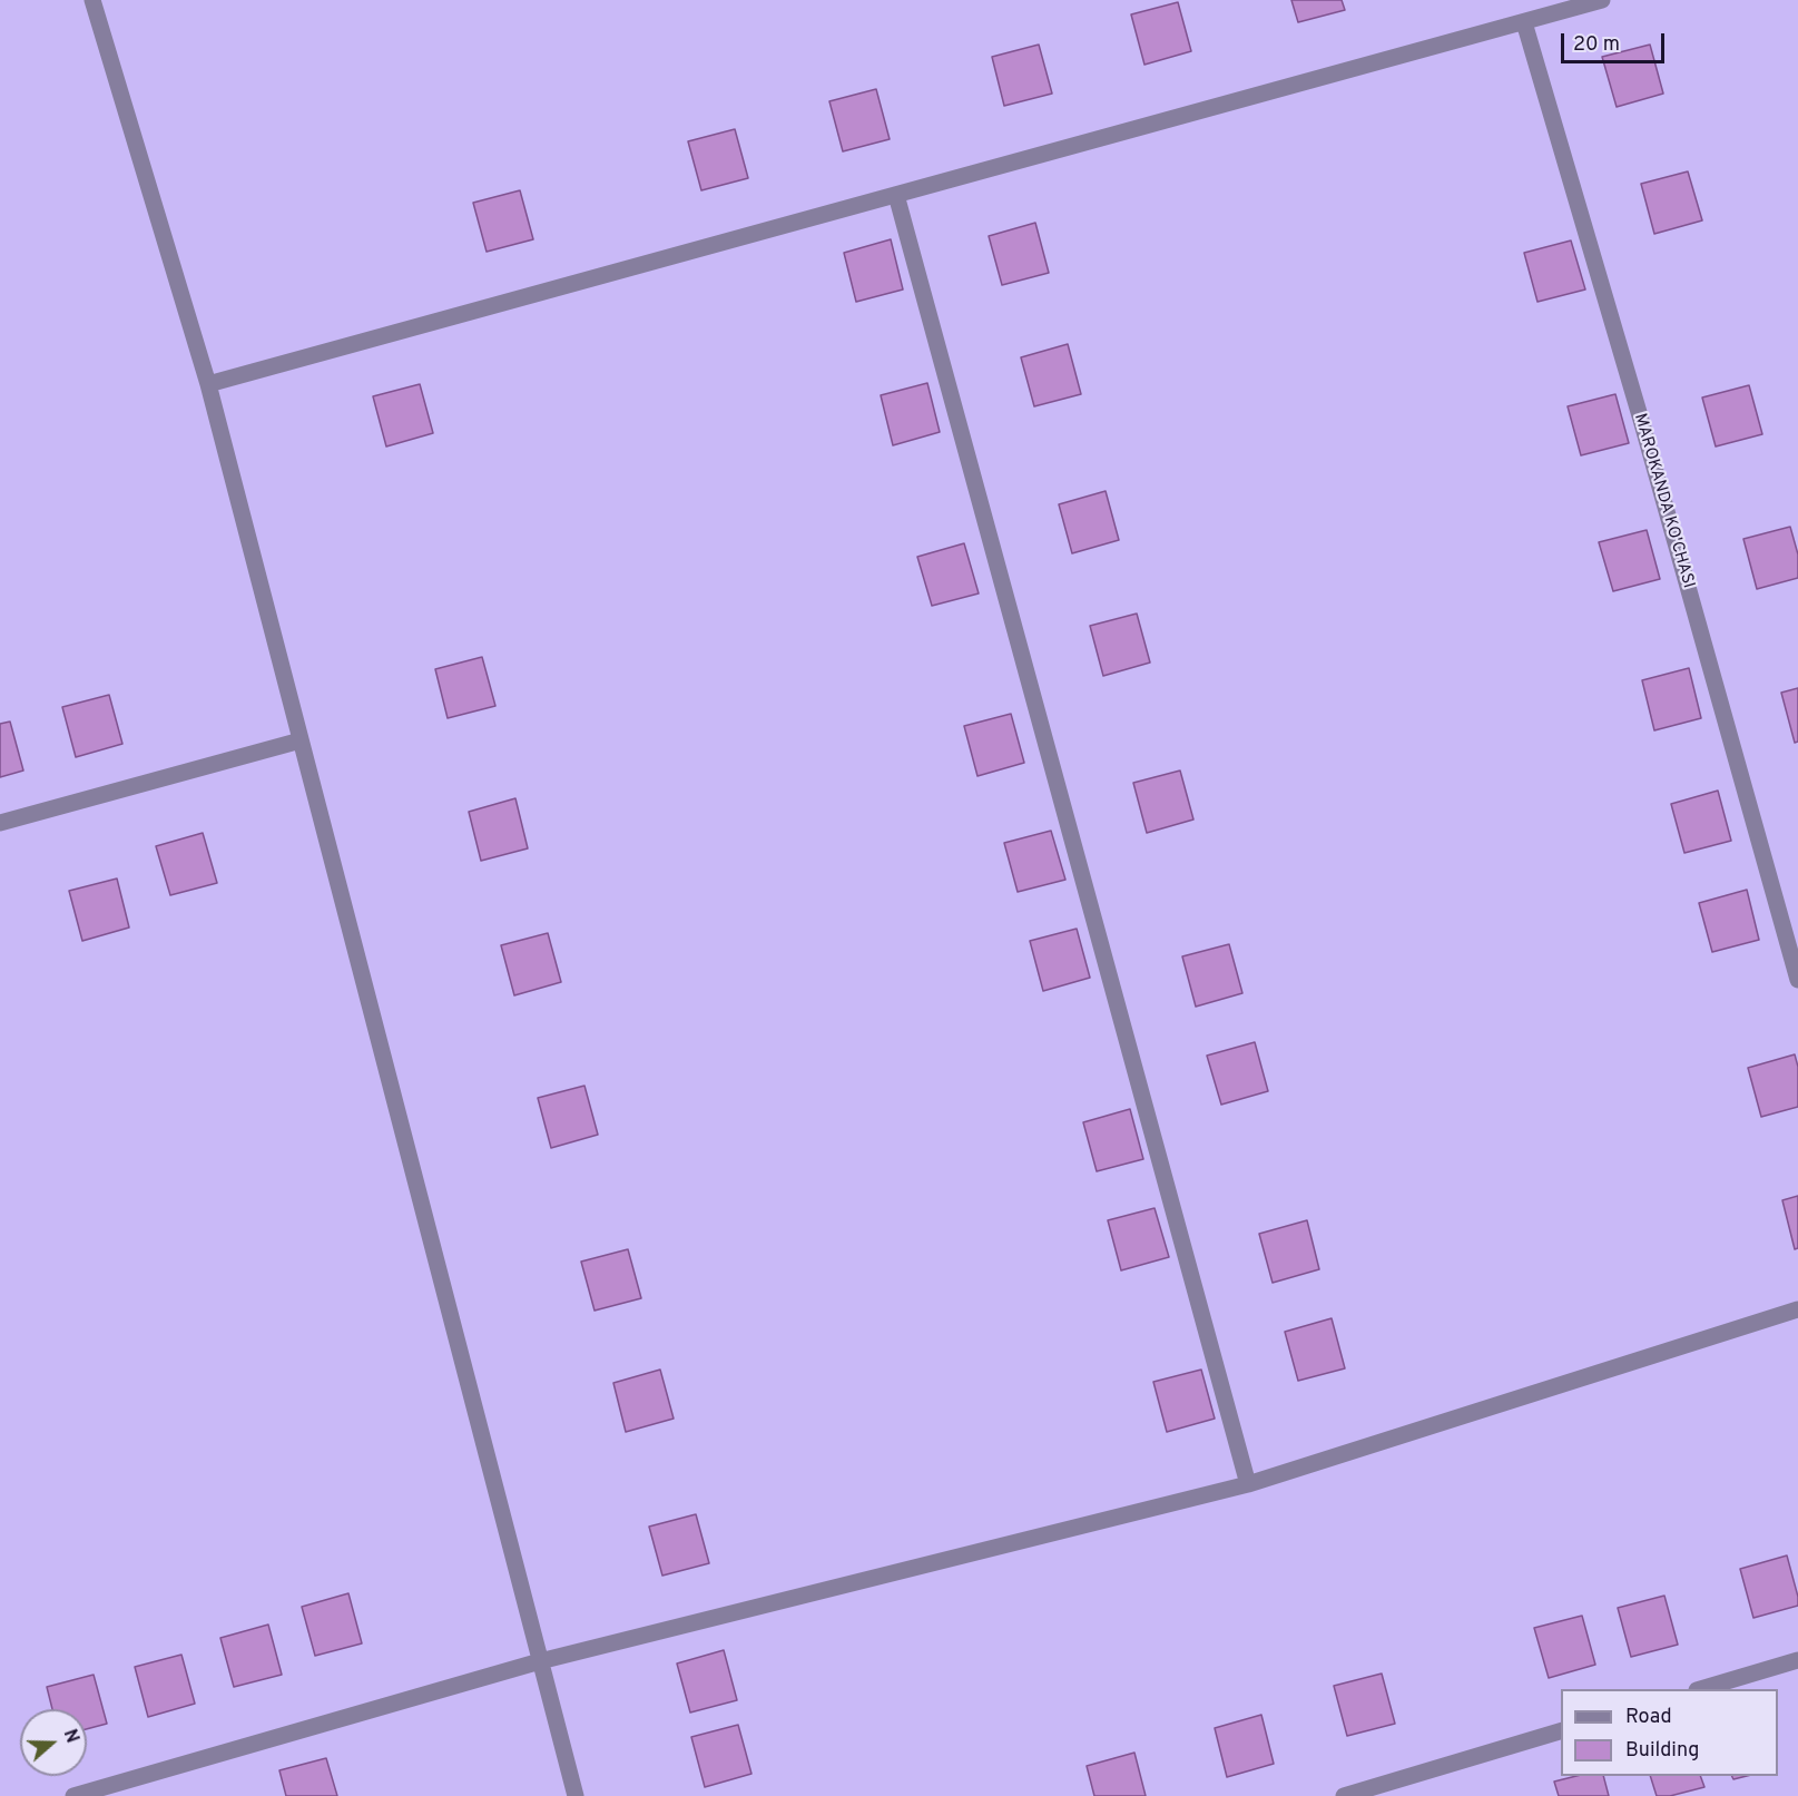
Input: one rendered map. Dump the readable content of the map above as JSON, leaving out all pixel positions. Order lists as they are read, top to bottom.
{
  "streets": {
    "street": ["MAROKANDA KO'CHASI"]
  },
  "legend": ["Road", "Building"],
  "scale_bar": "20 m",
  "north": "right"
}
